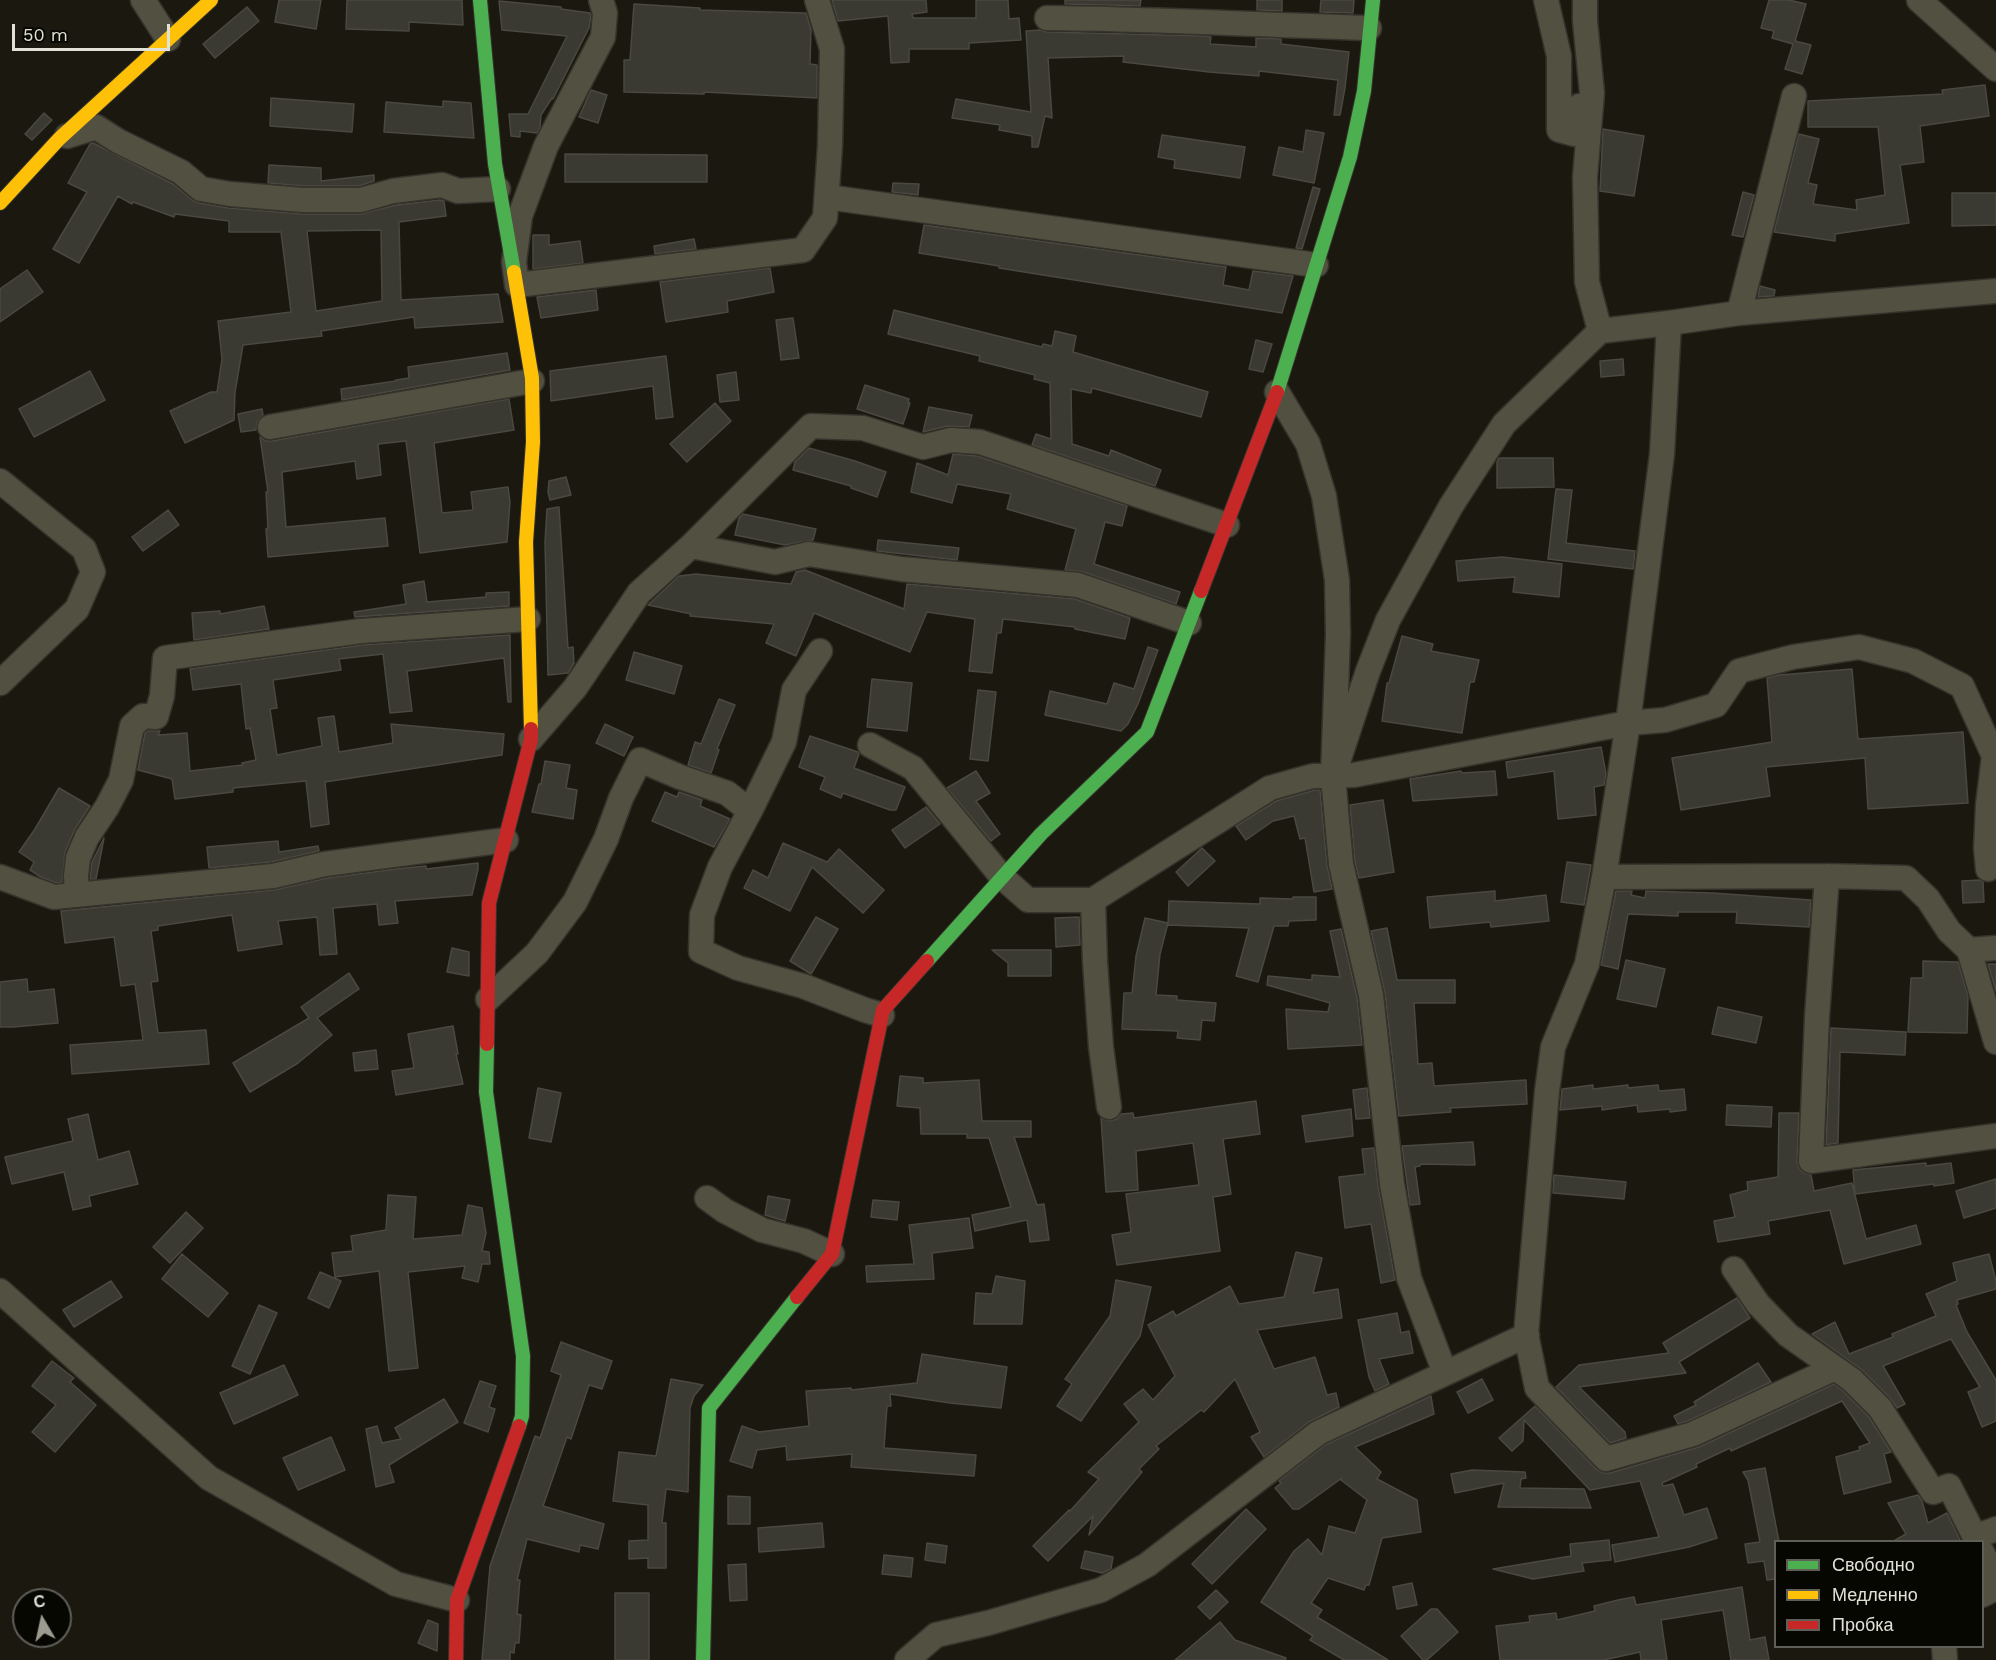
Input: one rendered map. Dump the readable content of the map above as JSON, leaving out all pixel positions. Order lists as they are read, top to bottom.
{
  "legend": ["Свободно", "Медленно", "Пробка"],
  "scale_bar": "50 m",
  "north": "top"
}
